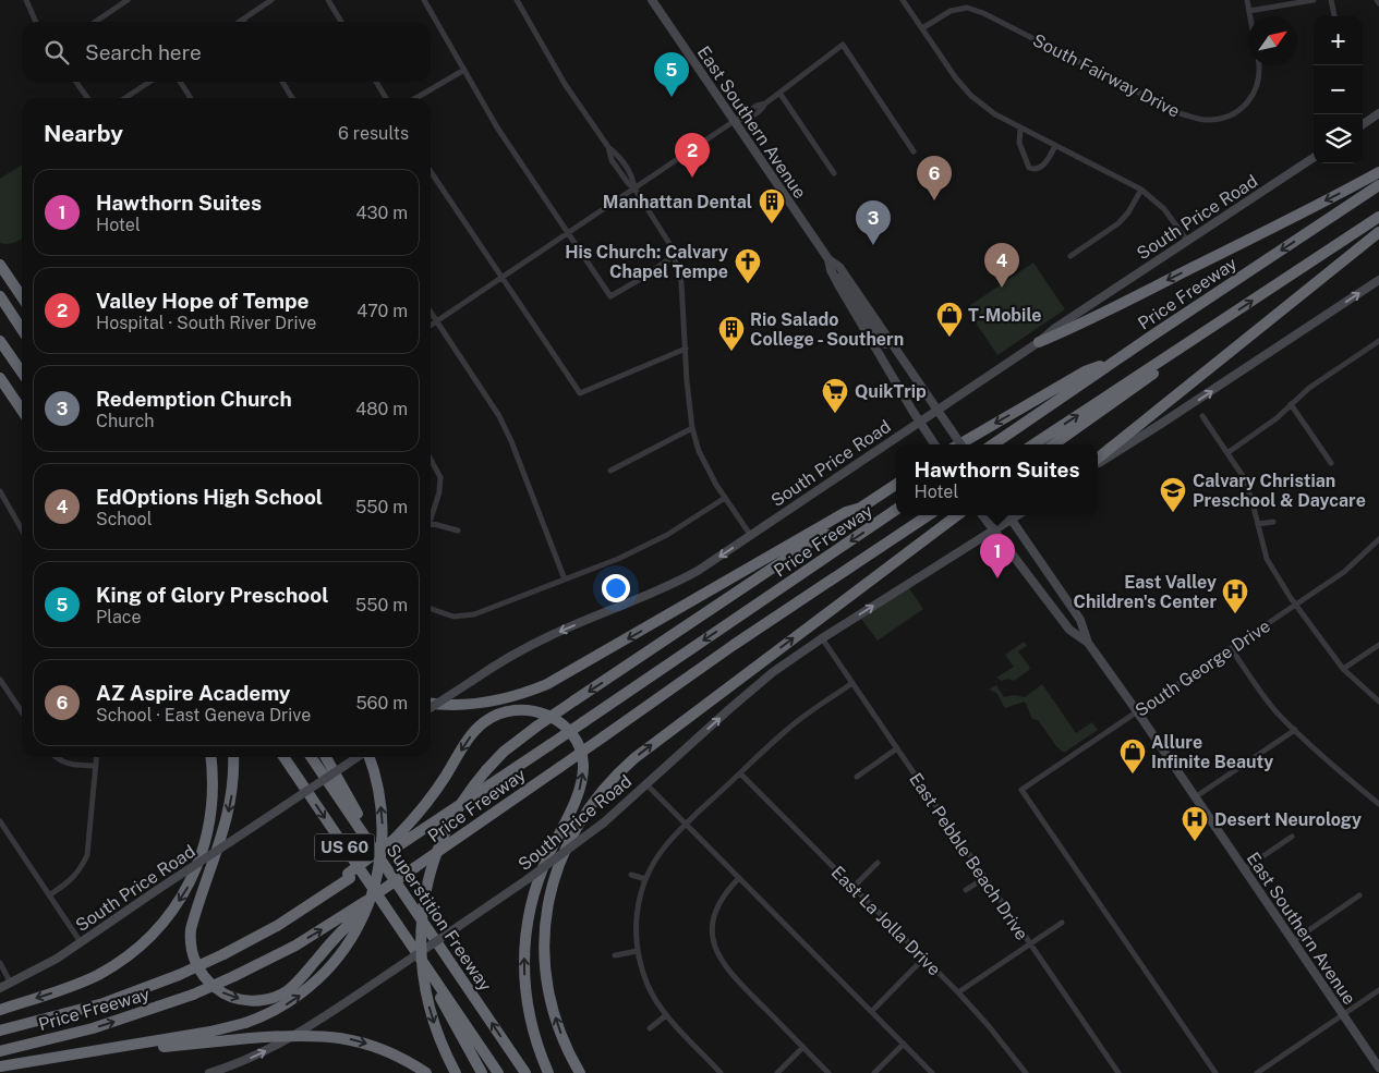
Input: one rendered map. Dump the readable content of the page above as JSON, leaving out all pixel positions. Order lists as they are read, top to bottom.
{
  "streets": {
    "highway": ["Price Freeway", "US 60", "Superstition Freeway"],
    "main road": ["East Southern Avenue", "South Price Road"],
    "street": [
      "South Fairway Drive",
      "South George Drive",
      "East Pebble Beach Drive",
      "East La Jolla Drive"
    ]
  },
  "crossings": [
    ["East Southern Avenue", "South Price Road"],
    ["East Southern Avenue", "South George Drive"],
    ["South Price Road", "East Pebble Beach Drive"]
  ],
  "places": {
    "building": ["Manhattan Dental", "Rio Salado College - Southern"],
    "church": ["His Church: Calvary Chapel Tempe"],
    "shop": ["T-Mobile", "Allure Infinite Beauty"],
    "supermarket": ["QuikTrip"],
    "school or university": ["Calvary Christian Preschool & Daycare"],
    "hospital": ["East Valley Children's Center", "Desert Neurology"]
  },
  "north": "top right",
  "page": {
    "map_buttons": ["+", "−"],
    "search": "Search here",
    "pins": [
      "5",
      "2",
      "6",
      "3",
      "4",
      "1"
    ],
    "heading": ["Nearby", "6 results"],
    "list": [
      {
        "mark": "1",
        "name": "Hawthorn Suites",
        "note": "Hotel",
        "value": "430 m"
      },
      {
        "mark": "2",
        "name": "Valley Hope of Tempe",
        "note": "Hospital · South River Drive",
        "value": "470 m"
      },
      {
        "mark": "3",
        "name": "Redemption Church",
        "note": "Church",
        "value": "480 m"
      },
      {
        "mark": "4",
        "name": "EdOptions High School",
        "note": "School",
        "value": "550 m"
      },
      {
        "mark": "5",
        "name": "King of Glory Preschool",
        "note": "Place",
        "value": "550 m"
      },
      {
        "mark": "6",
        "name": "AZ Aspire Academy",
        "note": "School · East Geneva Drive",
        "value": "560 m"
      }
    ],
    "popup": ["Hawthorn Suites", "Hotel"]
  }
}
